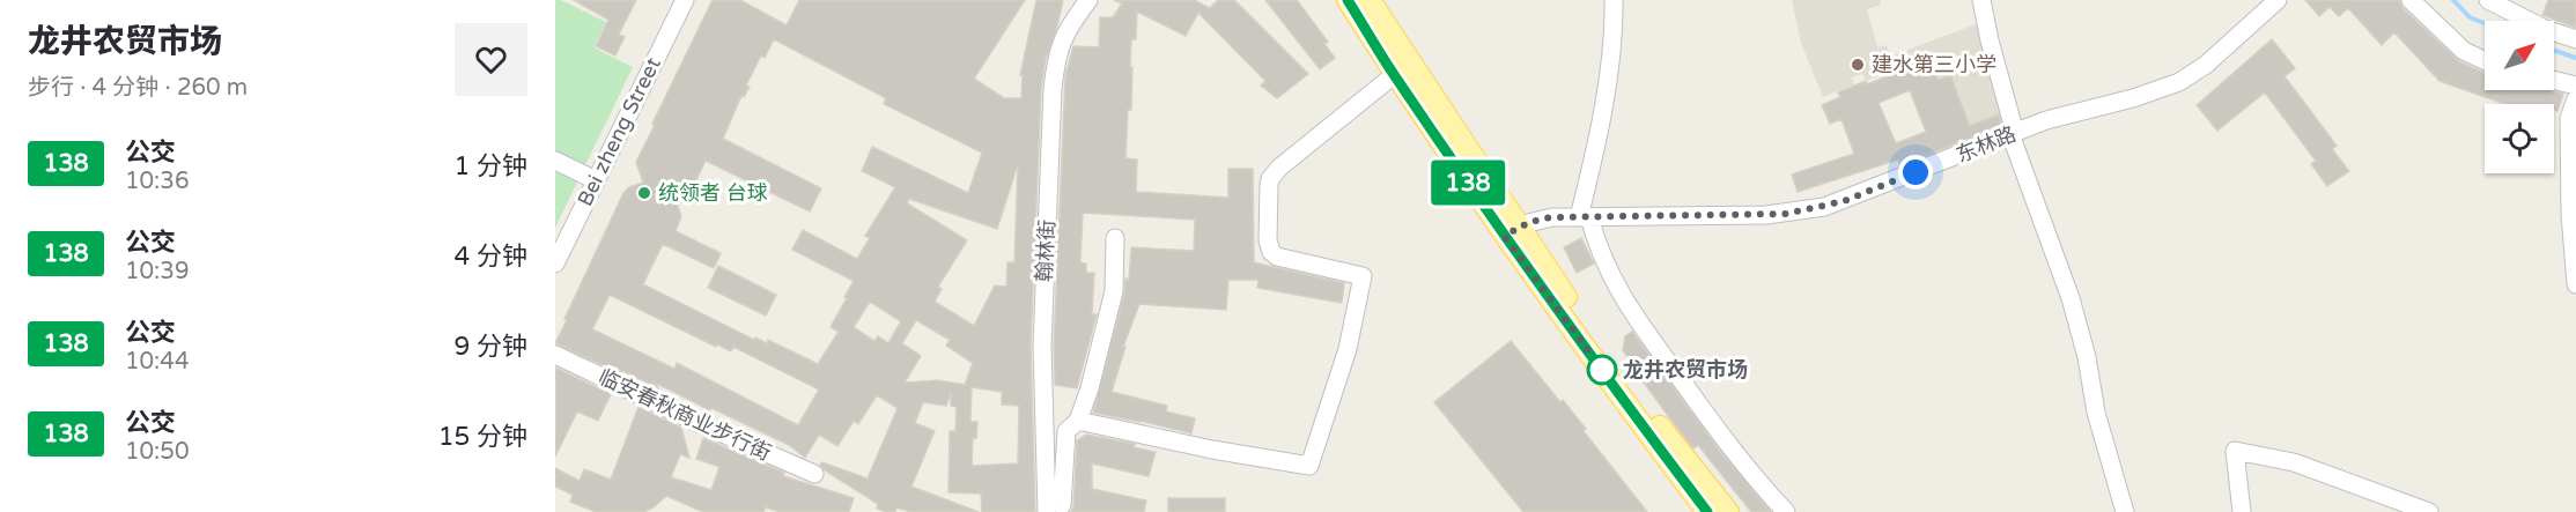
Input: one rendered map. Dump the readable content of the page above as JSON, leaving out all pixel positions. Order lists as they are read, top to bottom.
{
  "streets": {
    "street": [
      "Bei zheng Street",
      "东林路",
      "翰林街",
      "临安春秋商业步行街"
    ]
  },
  "places": ["建水第三小学", "统领者 台球", "龙井农贸市场"],
  "lines": ["bus line 138"],
  "north": "top right",
  "page": {
    "heading": ["龙井农贸市场", "步行 · 4 分钟 · 260 m"],
    "on_map": "138",
    "list": [
      {
        "mark": "138",
        "name": "公交",
        "note": "10:36",
        "value": "1 分钟"
      },
      {
        "mark": "138",
        "name": "公交",
        "note": "10:39",
        "value": "4 分钟"
      },
      {
        "mark": "138",
        "name": "公交",
        "note": "10:44",
        "value": "9 分钟"
      },
      {
        "mark": "138",
        "name": "公交",
        "note": "10:50",
        "value": "15 分钟"
      }
    ]
  }
}
